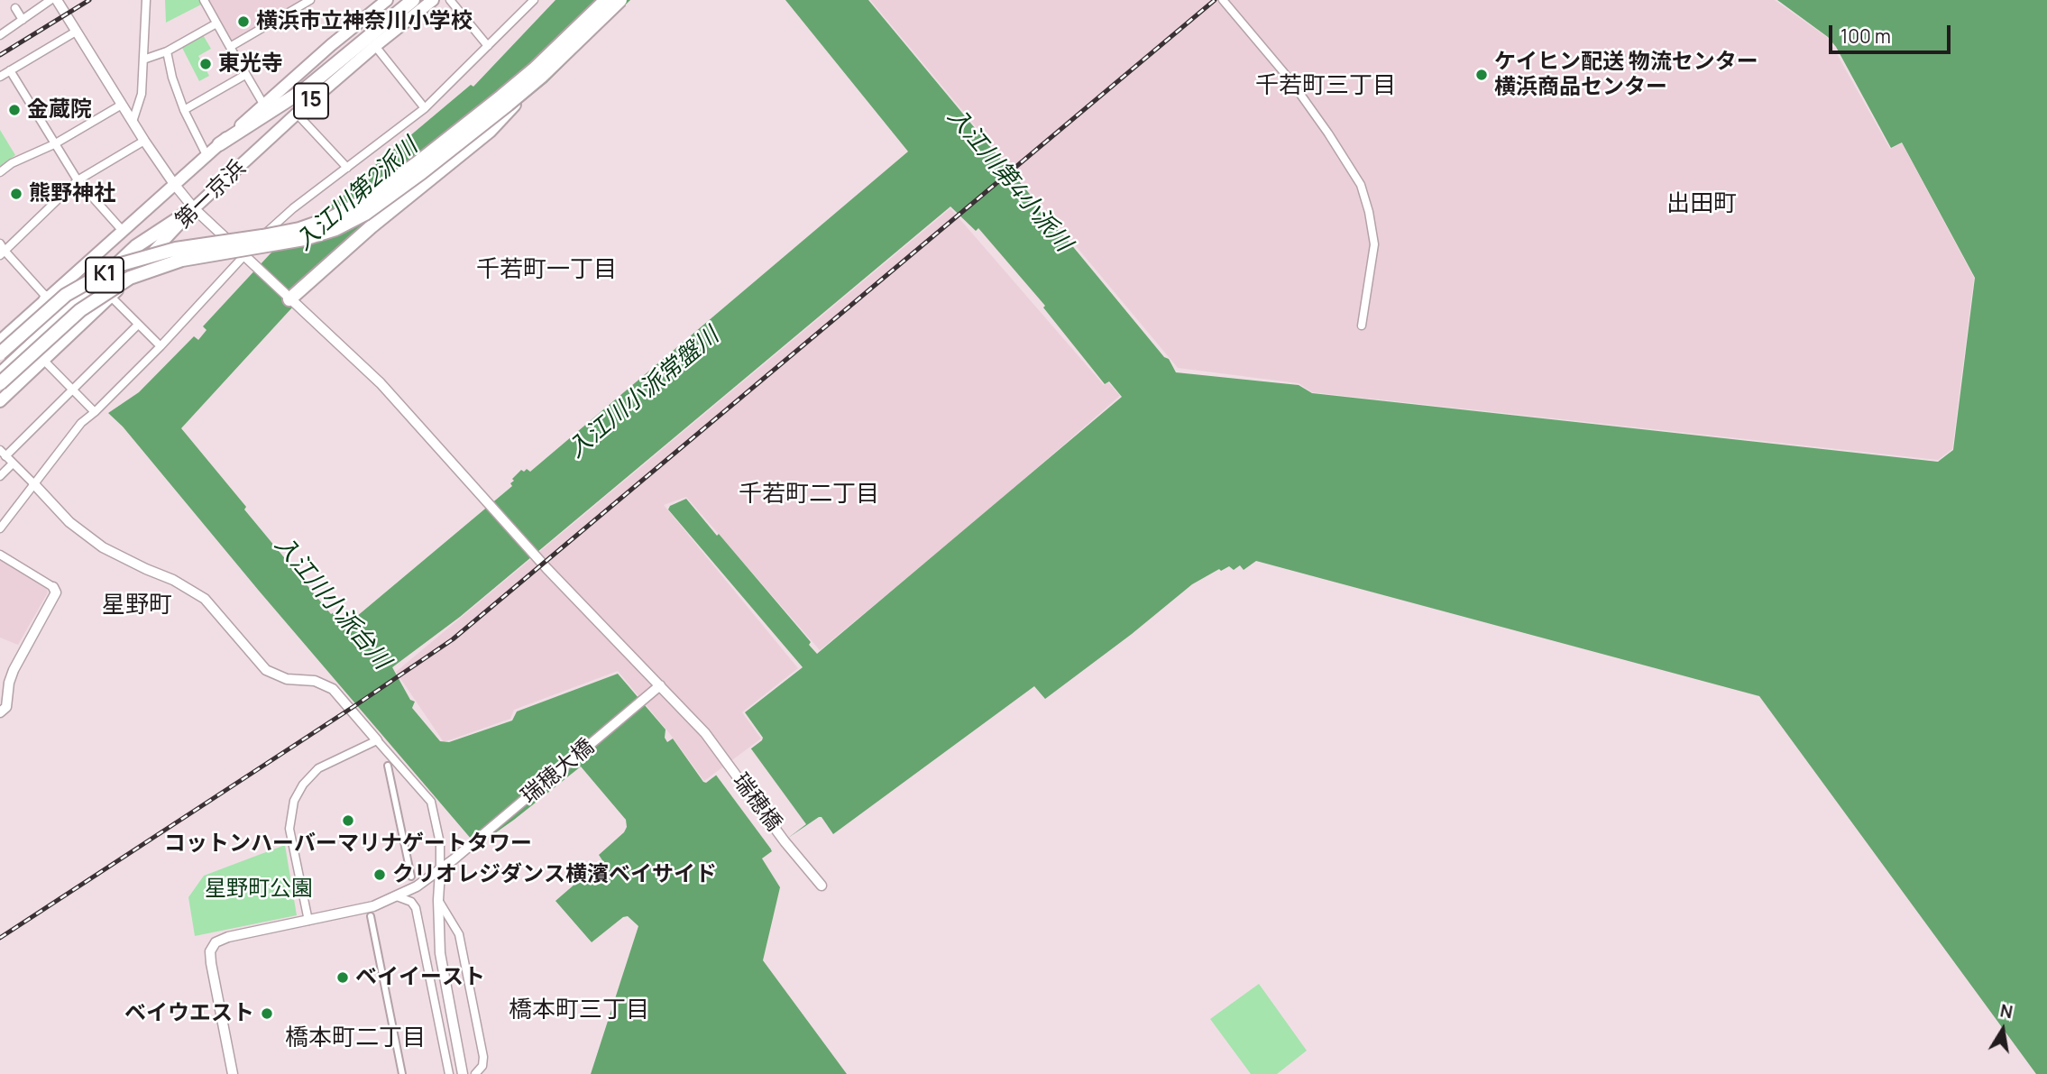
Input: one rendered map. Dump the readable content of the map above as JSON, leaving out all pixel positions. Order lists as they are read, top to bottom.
{
  "streets": {
    "highway": ["15", "第一京浜", "K1"],
    "street": ["瑞穂大橋", "瑞穂橋"]
  },
  "crossings": [
    ["第一京浜", "K1"],
    ["第一京浜", "瑞穂橋"],
    ["K1", "瑞穂橋"],
    ["瑞穂大橋", "瑞穂橋"]
  ],
  "districts": [
    "千若町三丁目",
    "出田町",
    "千若町一丁目",
    "千若町二丁目",
    "星野町",
    "橋本町三丁目",
    "橋本町二丁目"
  ],
  "water": [
    "入江川第4小派川",
    "入江川第2派川",
    "入江川小派常盤川",
    "入江川小派台川"
  ],
  "parks": ["星野町公園"],
  "places": [
    "横浜市立神奈川小学校",
    "東光寺",
    "ケイヒン配送 物流センター 横浜商品センター",
    "金蔵院",
    "熊野神社",
    "コットンハーバーマリナゲートタワー",
    "クリオレジダンス横濱ベイサイド",
    "ベイイースト",
    "ベイウエスト"
  ],
  "scale_bar": "100 m",
  "north": "top"
}
